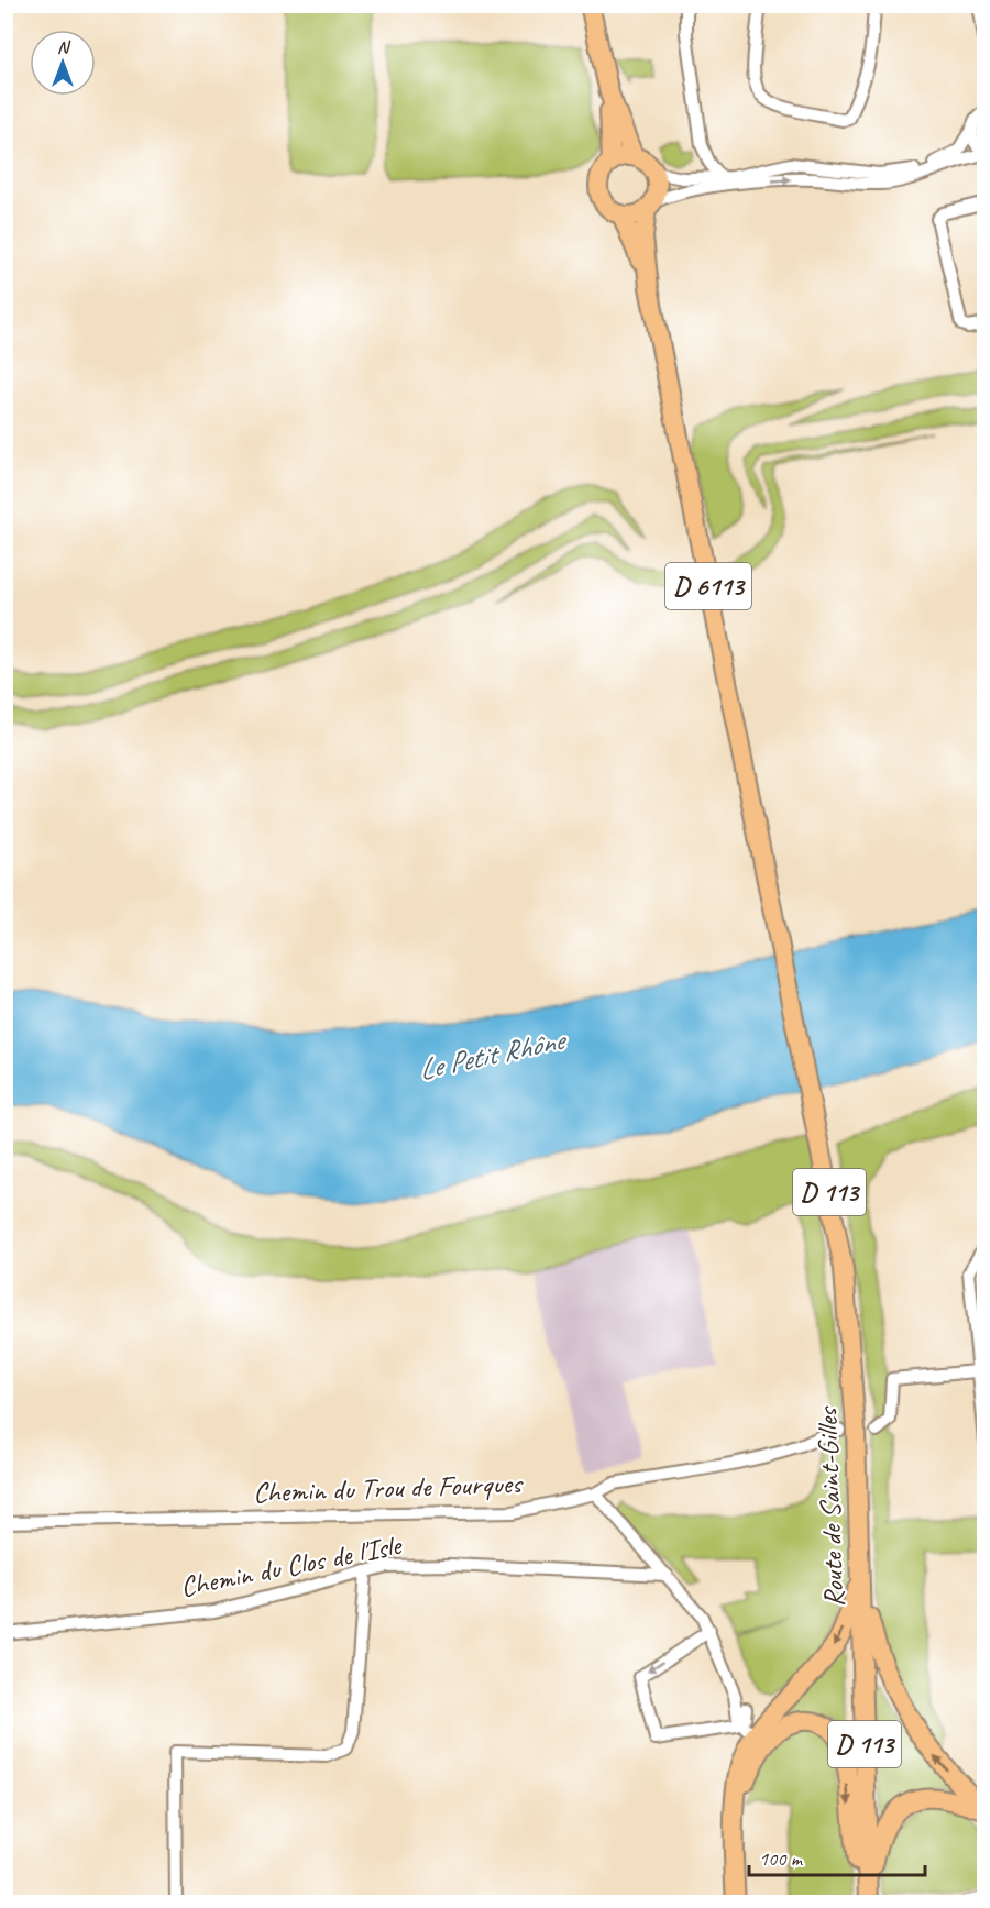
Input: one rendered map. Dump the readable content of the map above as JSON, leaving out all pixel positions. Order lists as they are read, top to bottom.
{
  "streets": {
    "main road": ["D 6113", "D 113", "Route de Saint-Gilles"],
    "street": ["Chemin du Trou de Fourques", "Chemin du Clos de l'Isle"]
  },
  "crossings": [
    ["D 6113", "Route de Saint-Gilles"]
  ],
  "water": ["Le Petit Rhône"],
  "scale_bar": "100 m",
  "north": "top"
}
